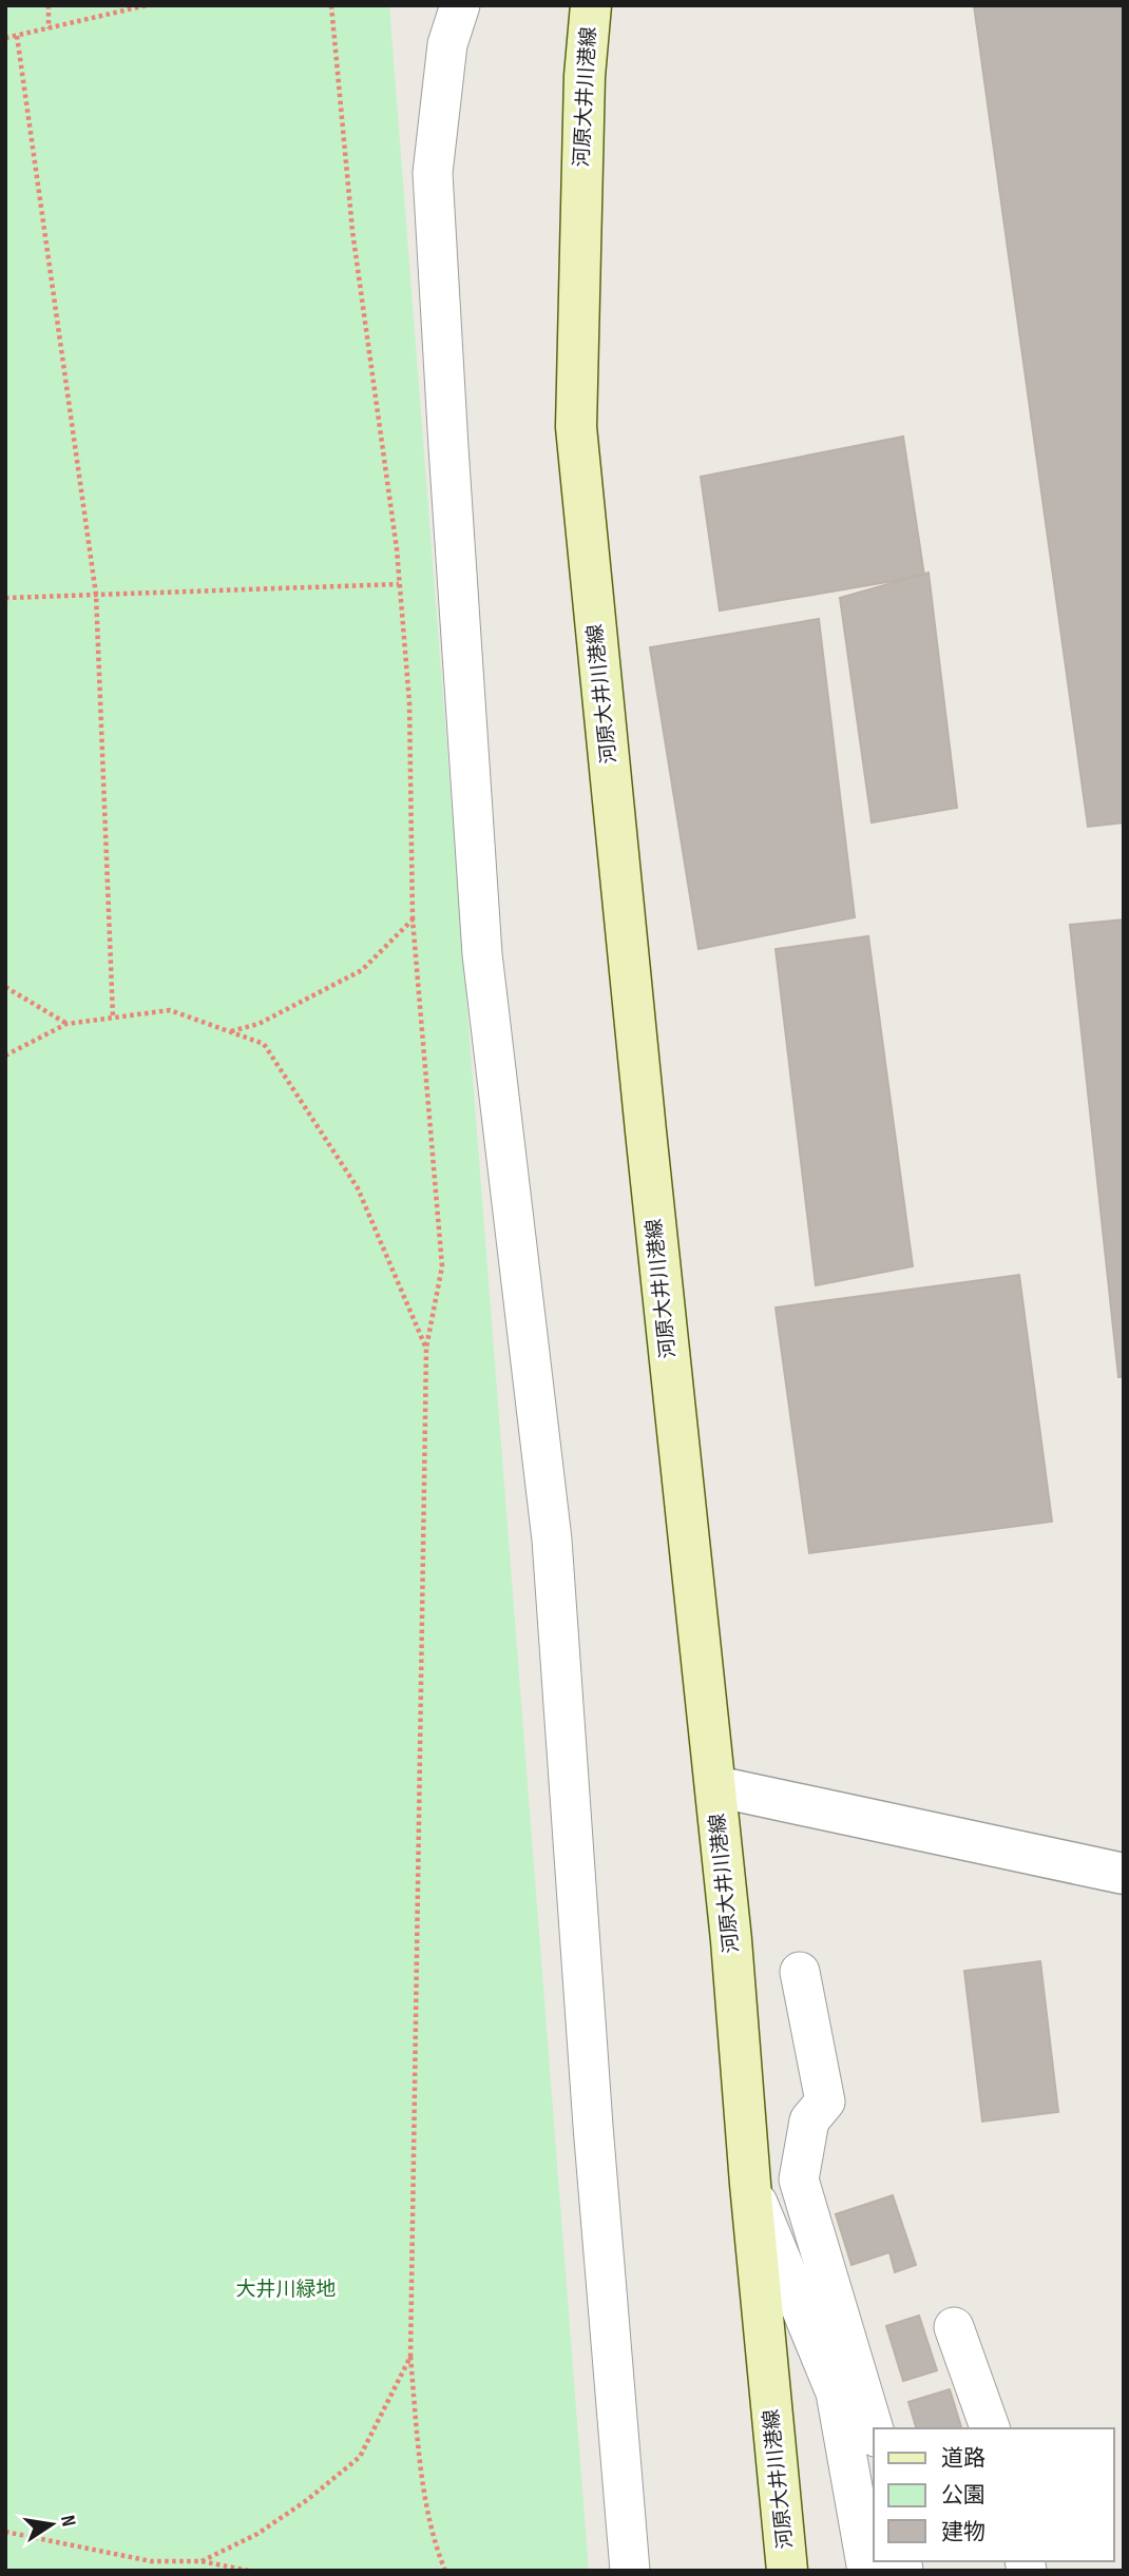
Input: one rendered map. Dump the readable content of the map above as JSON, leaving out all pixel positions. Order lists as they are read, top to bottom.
{
  "streets": {
    "main road": ["河原大井川港線"]
  },
  "parks": ["大井川緑地"],
  "legend": ["道路", "公園", "建物"],
  "north": "right"
}
